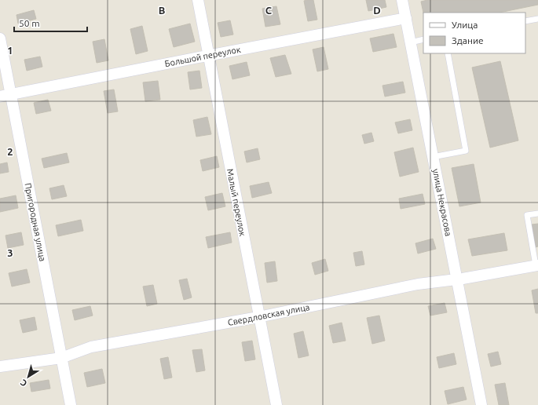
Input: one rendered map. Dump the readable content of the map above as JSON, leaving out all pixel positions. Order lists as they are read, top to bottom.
{
  "streets": {
    "street": [
      "Большой переулок",
      "Малый переулок",
      "улица Некрасова",
      "Пригородная улица",
      "Свердловская улица"
    ]
  },
  "crossings": [
    ["Большой переулок", "Малый переулок"],
    ["Большой переулок", "улица Некрасова"],
    ["Большой переулок", "Пригородная улица"],
    ["Малый переулок", "Свердловская улица"],
    ["улица Некрасова", "Свердловская улица"],
    ["Пригородная улица", "Свердловская улица"]
  ],
  "legend": ["Улица", "Здание"],
  "scale_bar": "50 m",
  "north": "bottom left",
  "grid": {
    "columns": ["B", "C", "D"],
    "rows": ["1", "2", "3"]
  }
}
